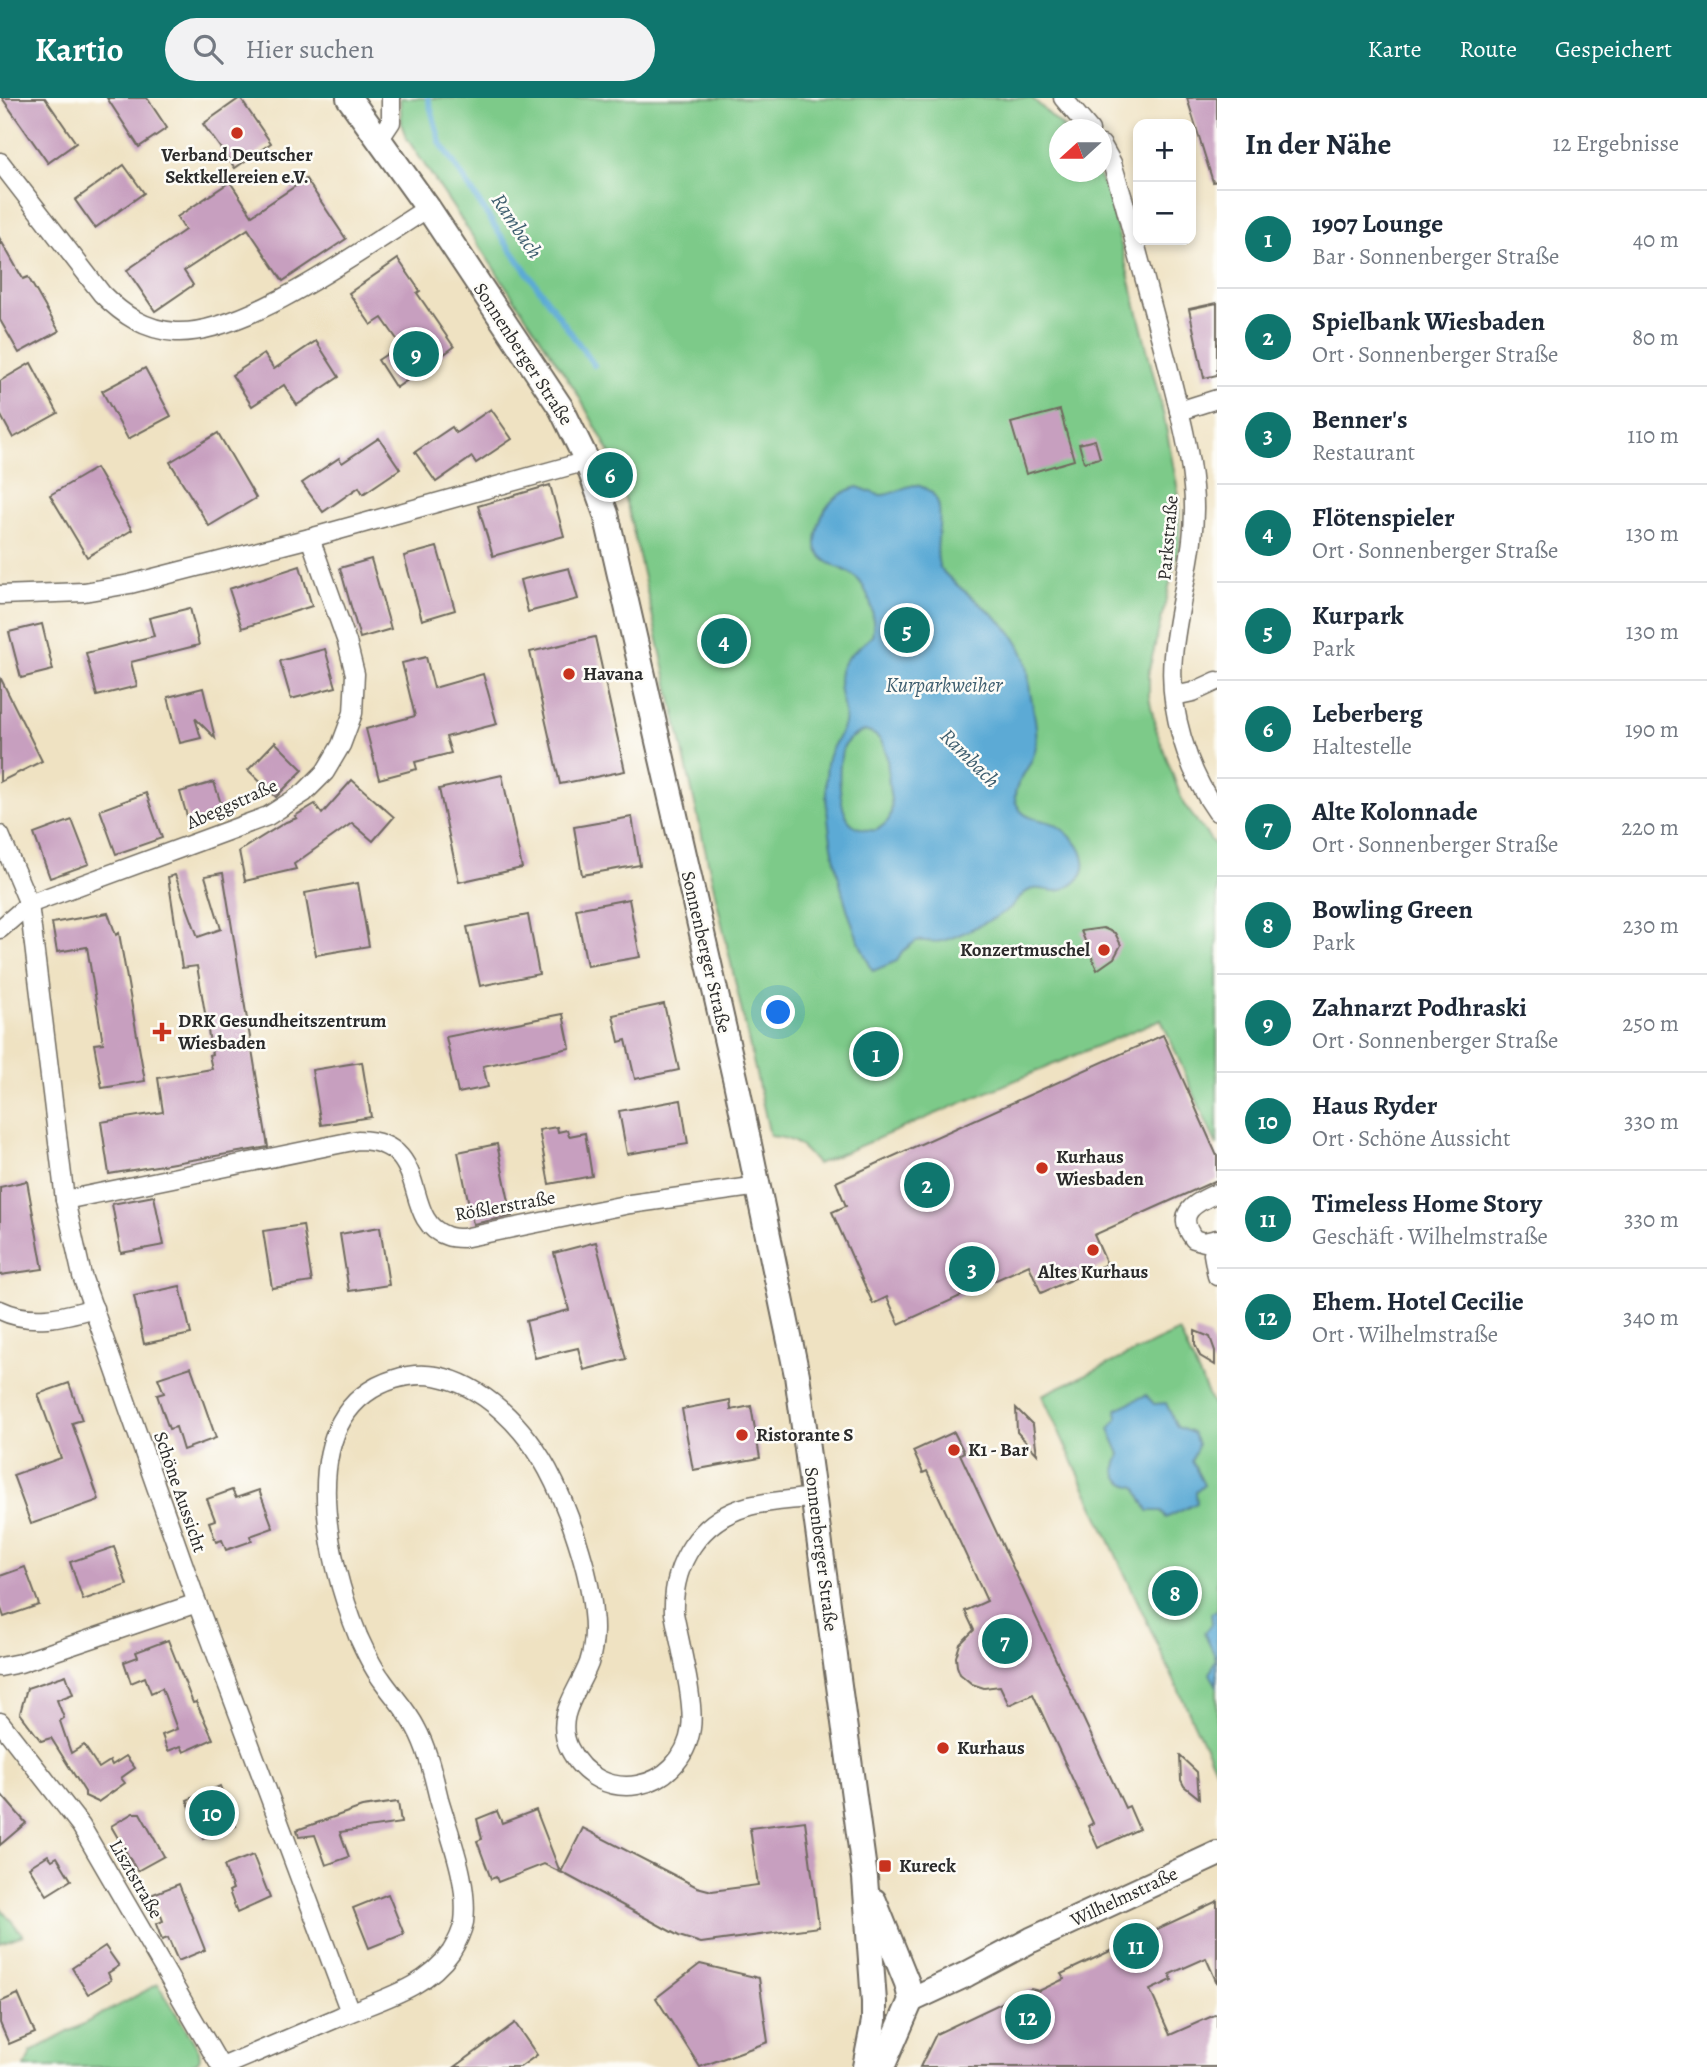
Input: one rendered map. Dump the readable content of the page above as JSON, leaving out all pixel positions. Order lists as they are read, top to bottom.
{
  "streets": {
    "main road": ["Sonnenberger Straße", "Wilhelmstraße"],
    "street": [
      "Parkstraße",
      "Abeggstraße",
      "Rößlerstraße",
      "Schöne Aussicht",
      "Lisztstraße"
    ]
  },
  "crossings": [
    ["Sonnenberger Straße", "Rößlerstraße"],
    ["Sonnenberger Straße", "Wilhelmstraße"],
    ["Abeggstraße", "Schöne Aussicht"],
    ["Rößlerstraße", "Schöne Aussicht"]
  ],
  "water": ["Rambach", "Kurparkweiher"],
  "places": {
    "other": [
      "Verband Deutscher Sektkellereien e.V.",
      "Havana",
      "Konzertmuschel",
      "Kurhaus Wiesbaden",
      "Altes Kurhaus",
      "Ristorante S",
      "K1 - Bar",
      "Kurhaus"
    ],
    "health": ["DRK Gesundheitszentrum Wiesbaden"],
    "transit": ["Kureck"]
  },
  "north": "left",
  "page": {
    "header": "Kartio",
    "search": "Hier suchen",
    "nav": ["Karte", "Route", "Gespeichert"],
    "heading": ["In der Nähe", "12 Ergebnisse"],
    "map_buttons": ["+", "−"],
    "list": [
      {
        "mark": "1",
        "name": "1907 Lounge",
        "note": "Bar · Sonnenberger Straße",
        "value": "40 m"
      },
      {
        "mark": "2",
        "name": "Spielbank Wiesbaden",
        "note": "Ort · Sonnenberger Straße",
        "value": "80 m"
      },
      {
        "mark": "3",
        "name": "Benner's",
        "note": "Restaurant",
        "value": "110 m"
      },
      {
        "mark": "4",
        "name": "Flötenspieler",
        "note": "Ort · Sonnenberger Straße",
        "value": "130 m"
      },
      {
        "mark": "5",
        "name": "Kurpark",
        "note": "Park",
        "value": "130 m"
      },
      {
        "mark": "6",
        "name": "Leberberg",
        "note": "Haltestelle",
        "value": "190 m"
      },
      {
        "mark": "7",
        "name": "Alte Kolonnade",
        "note": "Ort · Sonnenberger Straße",
        "value": "220 m"
      },
      {
        "mark": "8",
        "name": "Bowling Green",
        "note": "Park",
        "value": "230 m"
      },
      {
        "mark": "9",
        "name": "Zahnarzt Podhraski",
        "note": "Ort · Sonnenberger Straße",
        "value": "250 m"
      },
      {
        "mark": "10",
        "name": "Haus Ryder",
        "note": "Ort · Schöne Aussicht",
        "value": "330 m"
      },
      {
        "mark": "11",
        "name": "Timeless Home Story",
        "note": "Geschäft · Wilhelmstraße",
        "value": "330 m"
      },
      {
        "mark": "12",
        "name": "Ehem. Hotel Cecilie",
        "note": "Ort · Wilhelmstraße",
        "value": "340 m"
      }
    ],
    "pins": [
      "9",
      "6",
      "5",
      "4",
      "1",
      "2",
      "3",
      "8",
      "7",
      "10",
      "11",
      "12"
    ]
  }
}
